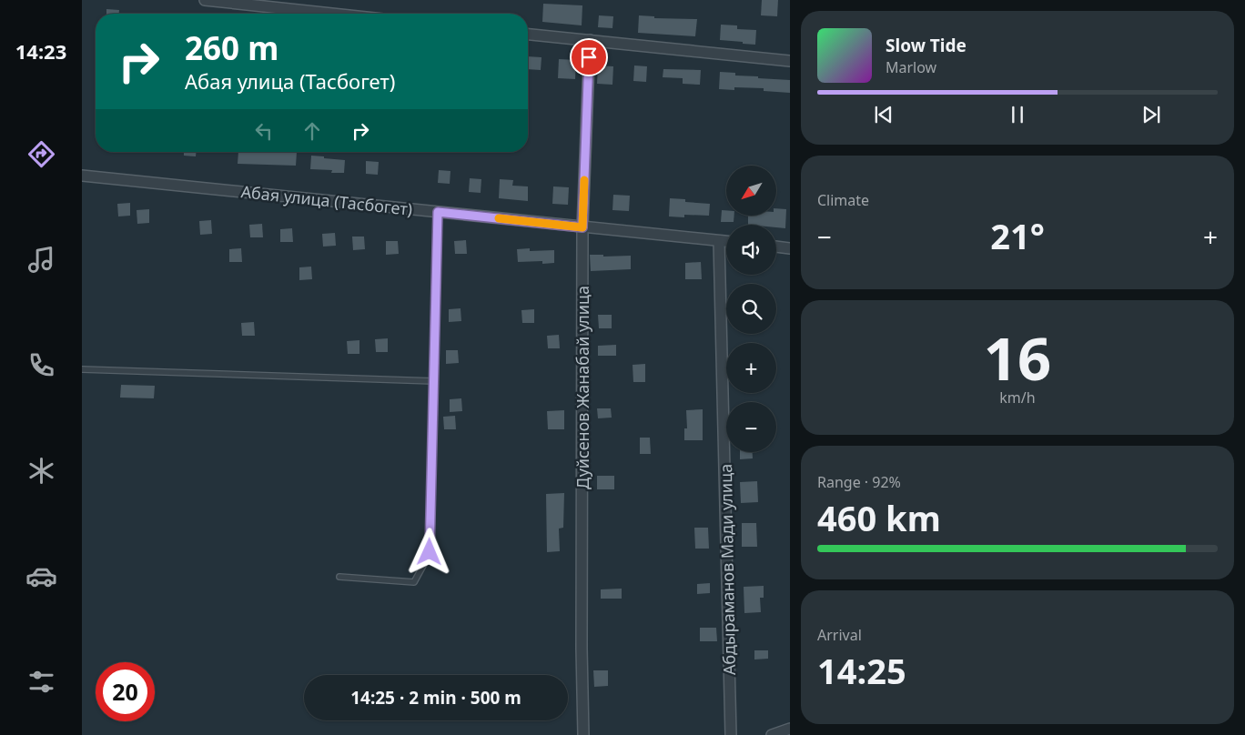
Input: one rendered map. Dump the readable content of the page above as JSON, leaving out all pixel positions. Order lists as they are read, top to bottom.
{
  "streets": {
    "street": ["Абая улица (Тасбогет)", "Дуйсенов Жанабай улица", "Абдыраманов Мади улица"]
  },
  "crossings": [
    ["Абая улица (Тасбогет)", "Дуйсенов Жанабай улица"],
    ["Абая улица (Тасбогет)", "Абдыраманов Мади улица"]
  ],
  "north": "bottom left",
  "page": {
    "tabs": "14:23",
    "turn": ["260 m", "Абая улица (Тасбогет)"],
    "song": ["Slow Tide", "Marlow"],
    "tile": [
      "Climate",
      ["16", "km/h"],
      ["Range · 92%", "460 km"],
      ["Arrival", "14:25"]
    ],
    "map_buttons": ["+", "−"],
    "heat": ["−", "21°", "+"],
    "limit": "20",
    "trip": "14:25 · 2 min · 500 m"
  }
}
